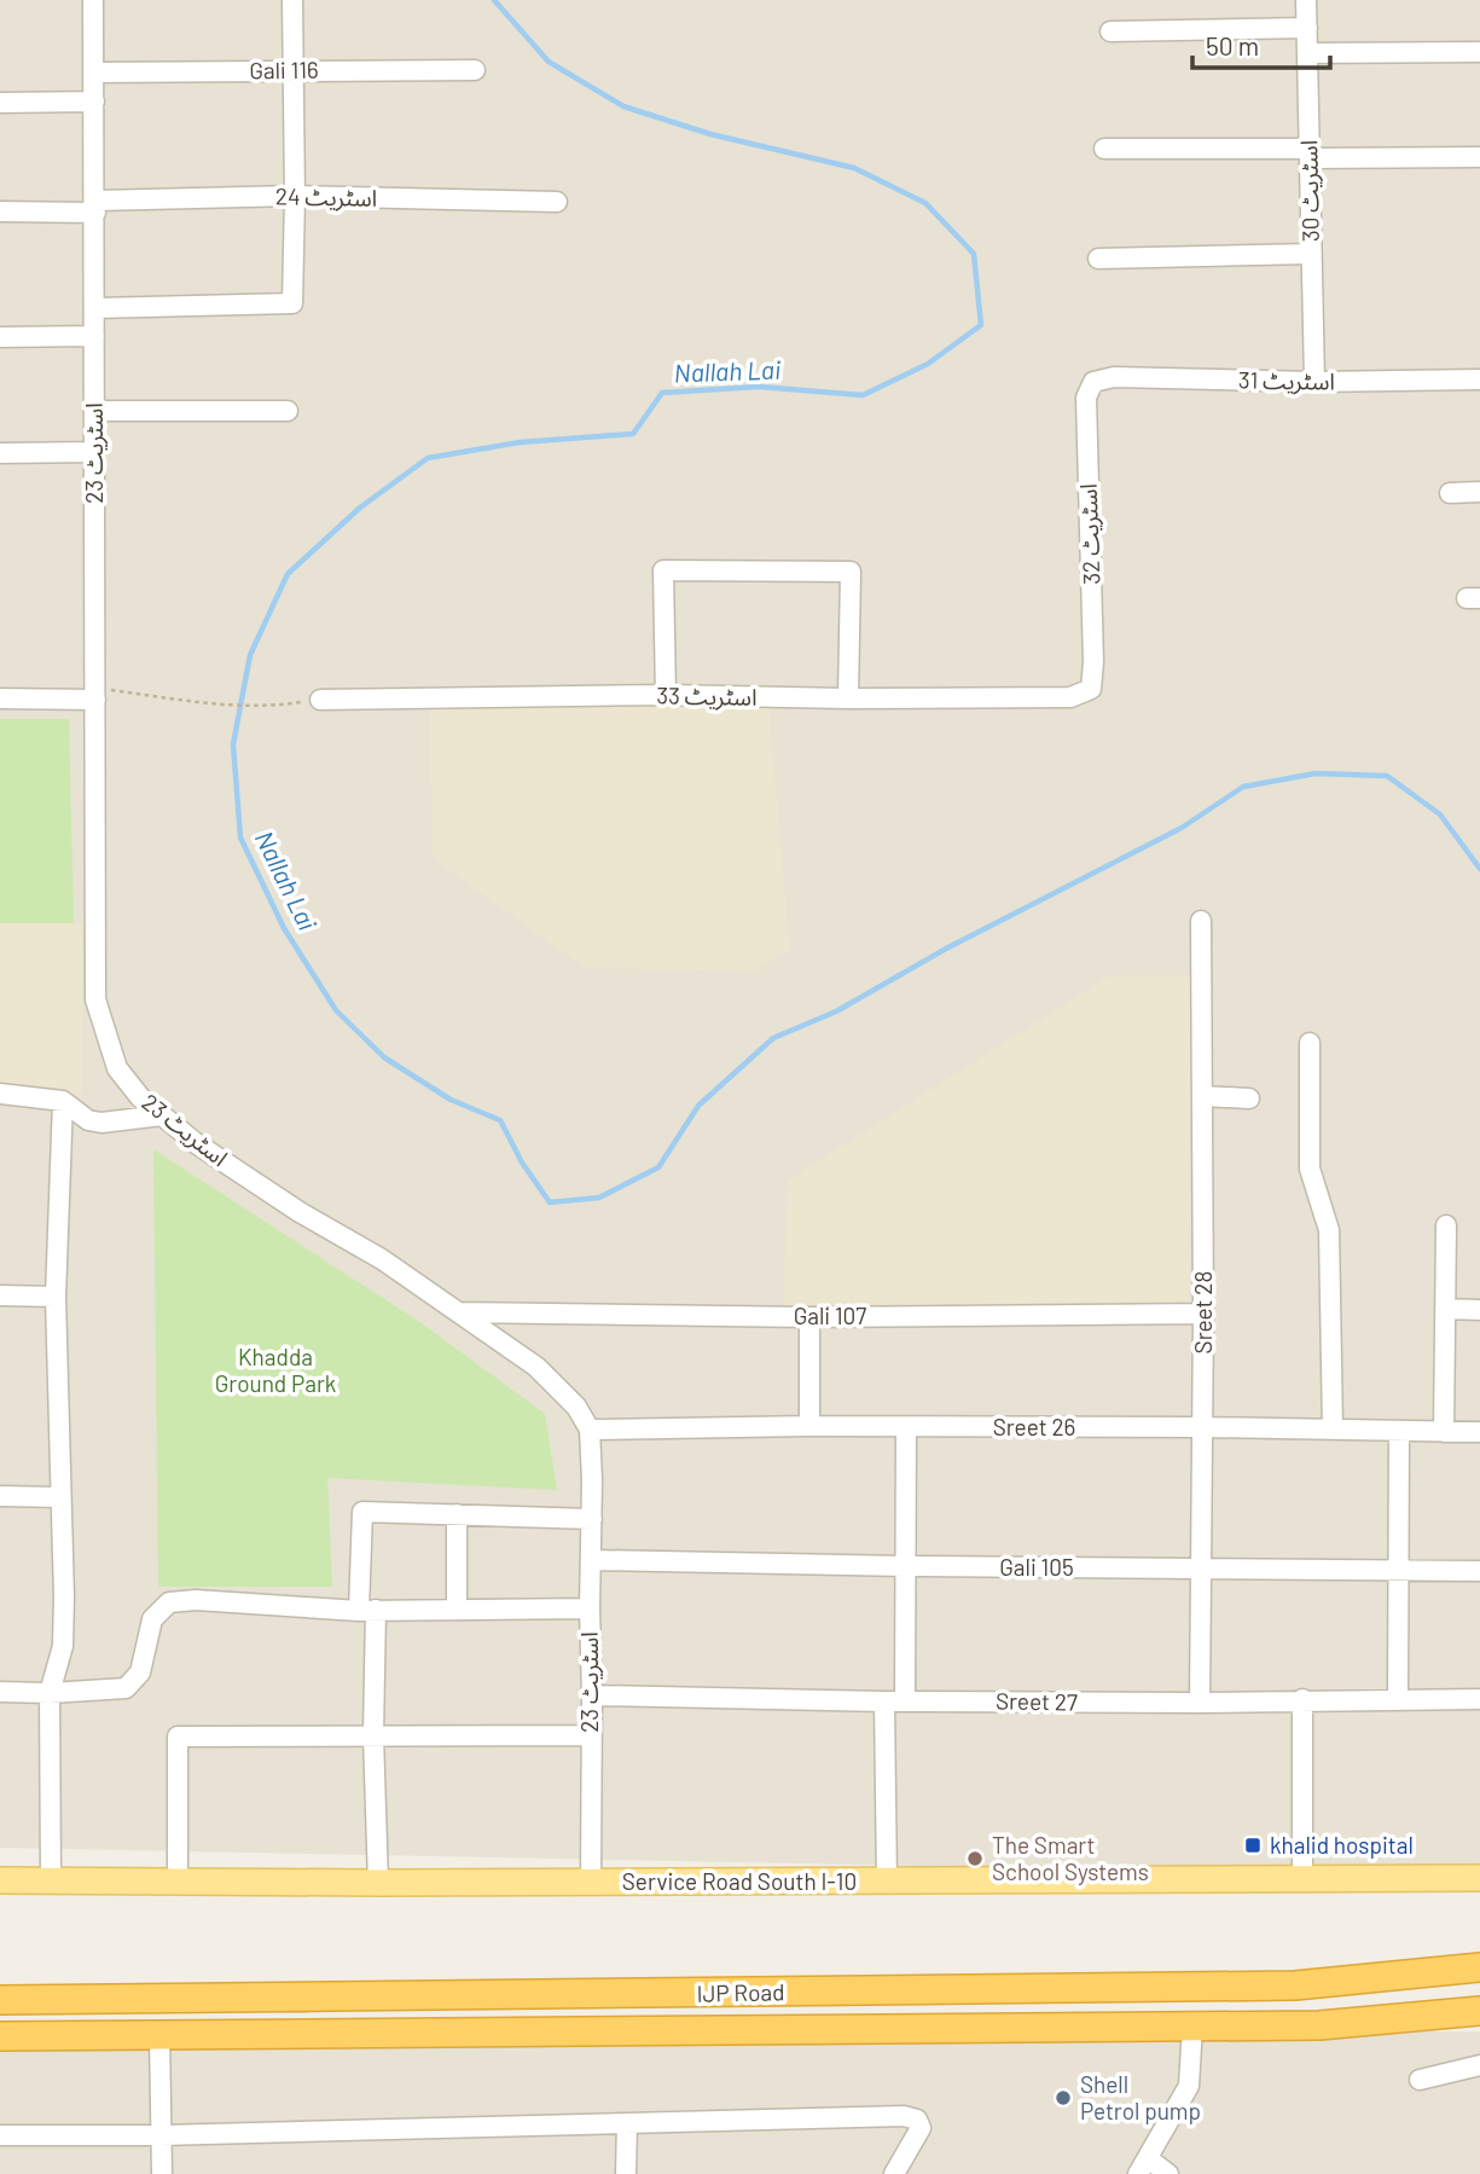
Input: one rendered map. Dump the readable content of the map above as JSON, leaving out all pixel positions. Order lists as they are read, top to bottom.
{
  "streets": {
    "highway": ["IJP Road"],
    "main road": ["Service Road South I-10"],
    "street": [
      "Gali 116",
      "اسٹریٹ 30",
      "اسٹریٹ 24",
      "اسٹریٹ 31",
      "اسٹریٹ 23",
      "اسٹریٹ 32",
      "اسٹریٹ 33",
      "Sreet 28",
      "Gali 107",
      "Sreet 26",
      "Gali 105",
      "Sreet 27"
    ]
  },
  "crossings": [
    ["Gali 116", "اسٹریٹ 23"],
    ["اسٹریٹ 30", "اسٹریٹ 31"],
    ["اسٹریٹ 24", "اسٹریٹ 23"],
    ["اسٹریٹ 31", "اسٹریٹ 32"],
    ["اسٹریٹ 23", "Gali 107"],
    ["اسٹریٹ 23", "Sreet 26"],
    ["اسٹریٹ 23", "Gali 105"],
    ["اسٹریٹ 23", "Sreet 27"],
    ["اسٹریٹ 23", "Service Road South I-10"],
    ["اسٹریٹ 32", "اسٹریٹ 33"],
    ["Sreet 28", "Gali 107"],
    ["Sreet 28", "Sreet 26"],
    ["Sreet 28", "Gali 105"],
    ["Sreet 28", "Sreet 27"]
  ],
  "water": ["Nallah Lai"],
  "parks": ["Khadda Ground Park"],
  "places": {
    "transit": ["khalid hospital"],
    "other": ["The Smart School Systems", "Shell Petrol pump"]
  },
  "scale_bar": "50 m"
}
